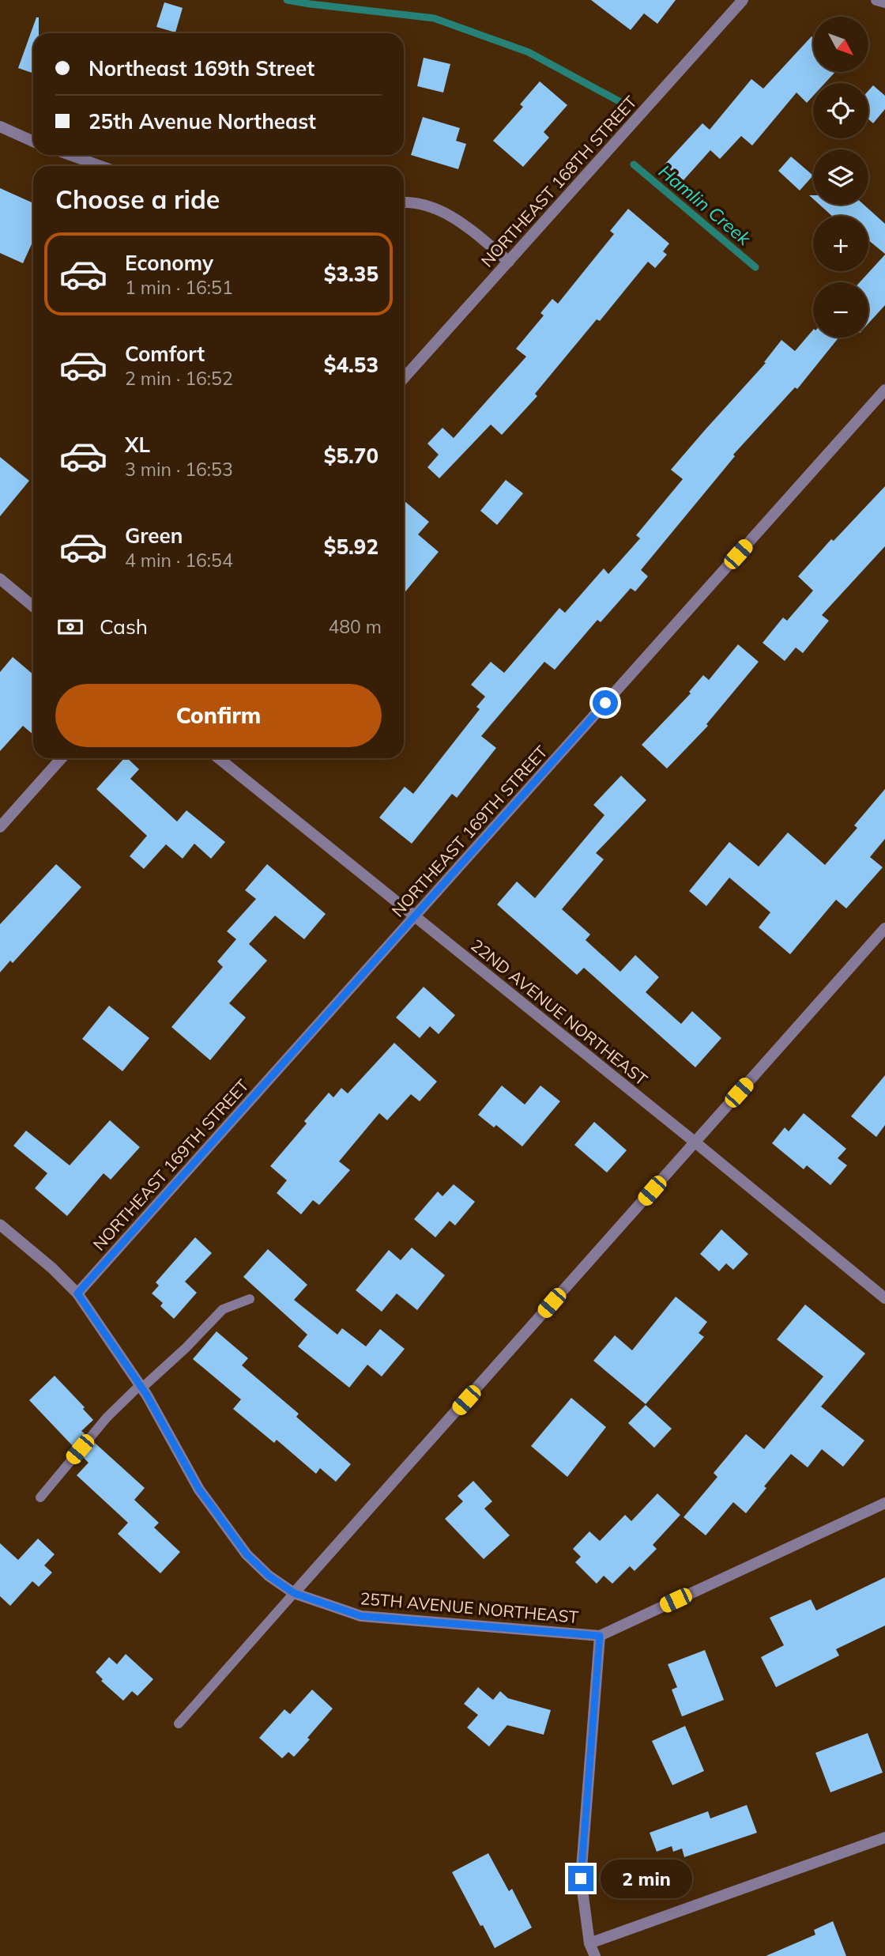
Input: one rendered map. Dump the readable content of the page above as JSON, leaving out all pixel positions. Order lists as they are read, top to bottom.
{
  "streets": {
    "street": [
      "NORTHEAST 168TH STREET",
      "NORTHEAST 169TH STREET",
      "22ND AVENUE NORTHEAST",
      "25TH AVENUE NORTHEAST"
    ]
  },
  "crossings": [
    ["NORTHEAST 169TH STREET", "22ND AVENUE NORTHEAST"],
    ["NORTHEAST 169TH STREET", "25TH AVENUE NORTHEAST"]
  ],
  "water": ["Hamlin Creek"],
  "north": "bottom right",
  "page": {
    "map_buttons": ["+", "−"],
    "banner": ["Northeast 169th Street", "25th Avenue Northeast"],
    "heading": "Choose a ride",
    "list": [
      {
        "name": "Economy",
        "note": "1 min · 16:51",
        "value": "$3.35"
      },
      {
        "name": "Comfort",
        "note": "2 min · 16:52",
        "value": "$4.53"
      },
      {
        "name": "XL",
        "note": "3 min · 16:53",
        "value": "$5.70"
      },
      {
        "name": "Green",
        "note": "4 min · 16:54",
        "value": "$5.92"
      }
    ],
    "pay": ["Cash", "480 m"],
    "buttons": "Confirm",
    "bubble": "2 min"
  }
}
